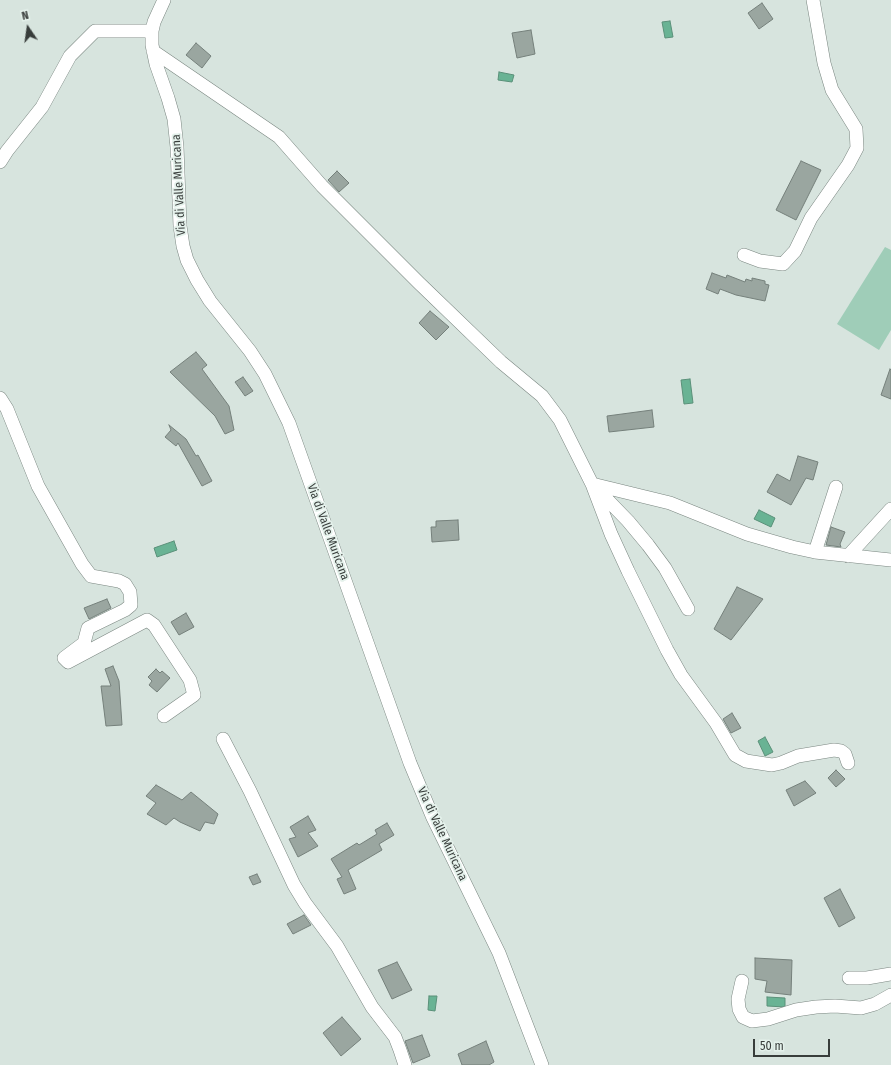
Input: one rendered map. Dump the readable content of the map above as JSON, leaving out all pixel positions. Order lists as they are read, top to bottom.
{
  "streets": {
    "street": ["Via di Valle Muricana"]
  },
  "scale_bar": "50 m",
  "north": "top"
}
